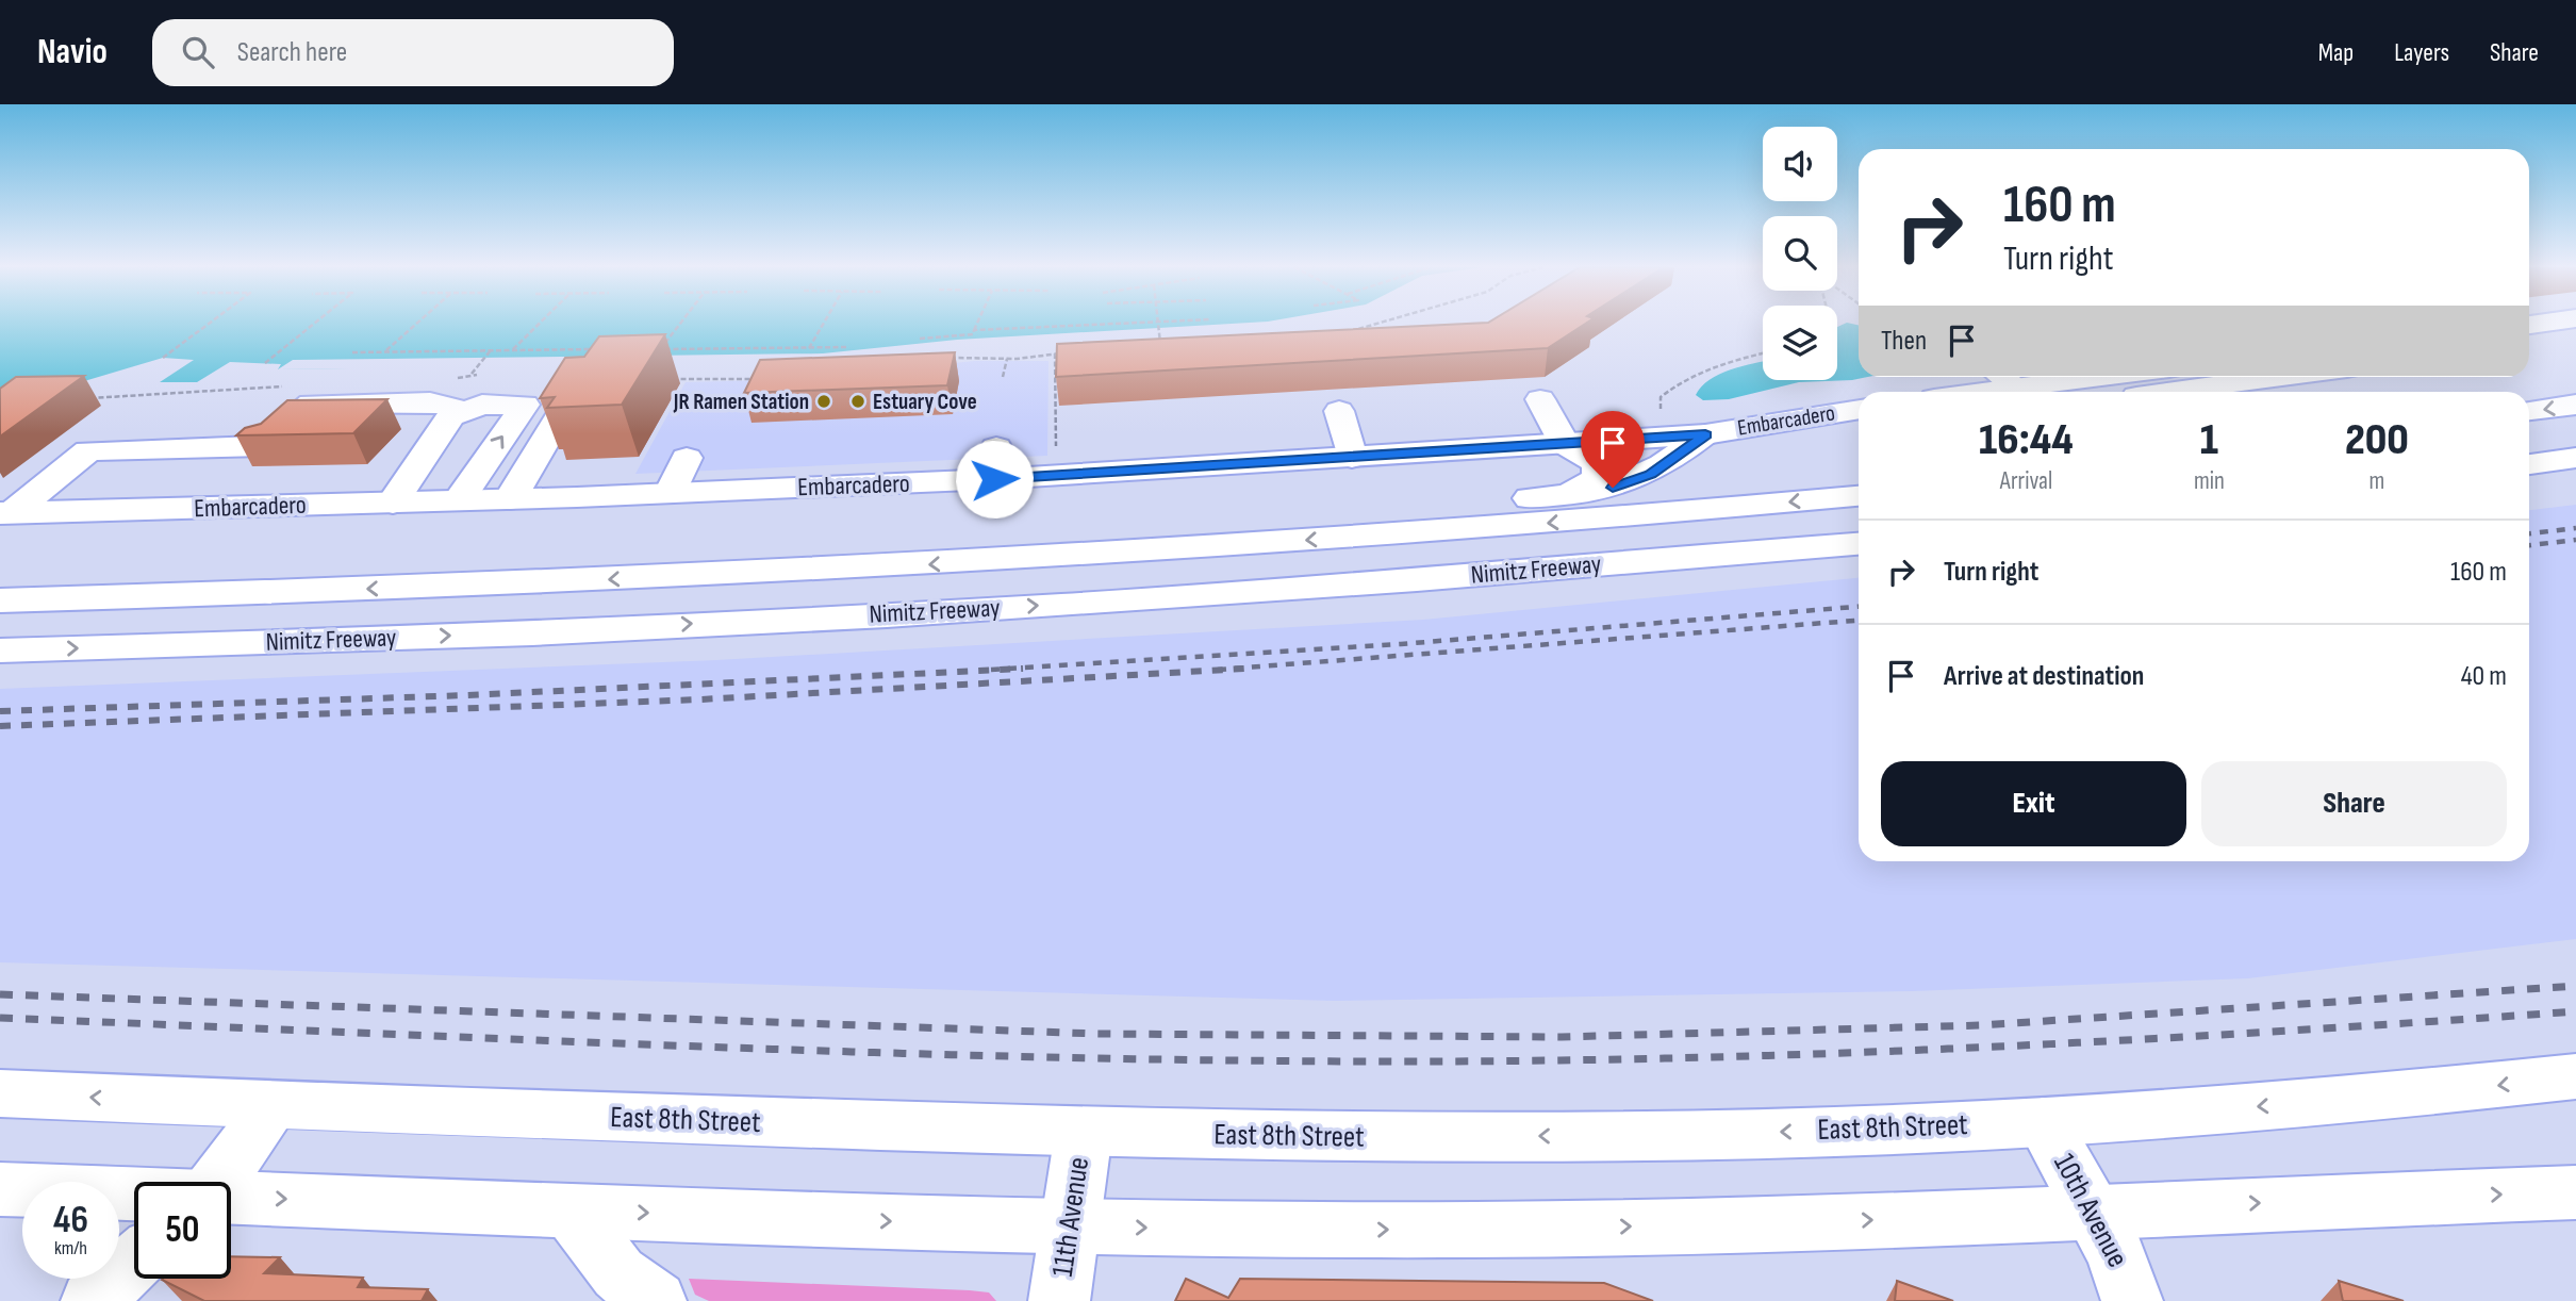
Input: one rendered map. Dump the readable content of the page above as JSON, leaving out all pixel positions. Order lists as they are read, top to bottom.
{
  "streets": {
    "main road": [
      "Embarcadero",
      "Nimitz Freeway",
      "East 8th Street",
      "10th Avenue",
      "11th Avenue"
    ]
  },
  "crossings": [
    ["East 8th Street", "10th Avenue"],
    ["East 8th Street", "11th Avenue"]
  ],
  "places": ["JR Ramen Station", "Estuary Cove"],
  "page": {
    "header": "Navio",
    "search": "Search here",
    "nav": ["Map", "Layers", "Share"],
    "turn": ["160 m", "Turn right"],
    "then": "Then",
    "eta": [
      "16:44",
      "Arrival",
      "1",
      "min",
      "200",
      "m"
    ],
    "list": [
      {
        "name": "Turn right",
        "value": "160 m"
      },
      {
        "name": "Arrive at destination",
        "value": "40 m"
      }
    ],
    "buttons": ["Exit", "Share"],
    "speed": "46 km/h",
    "limit": "50"
  }
}
